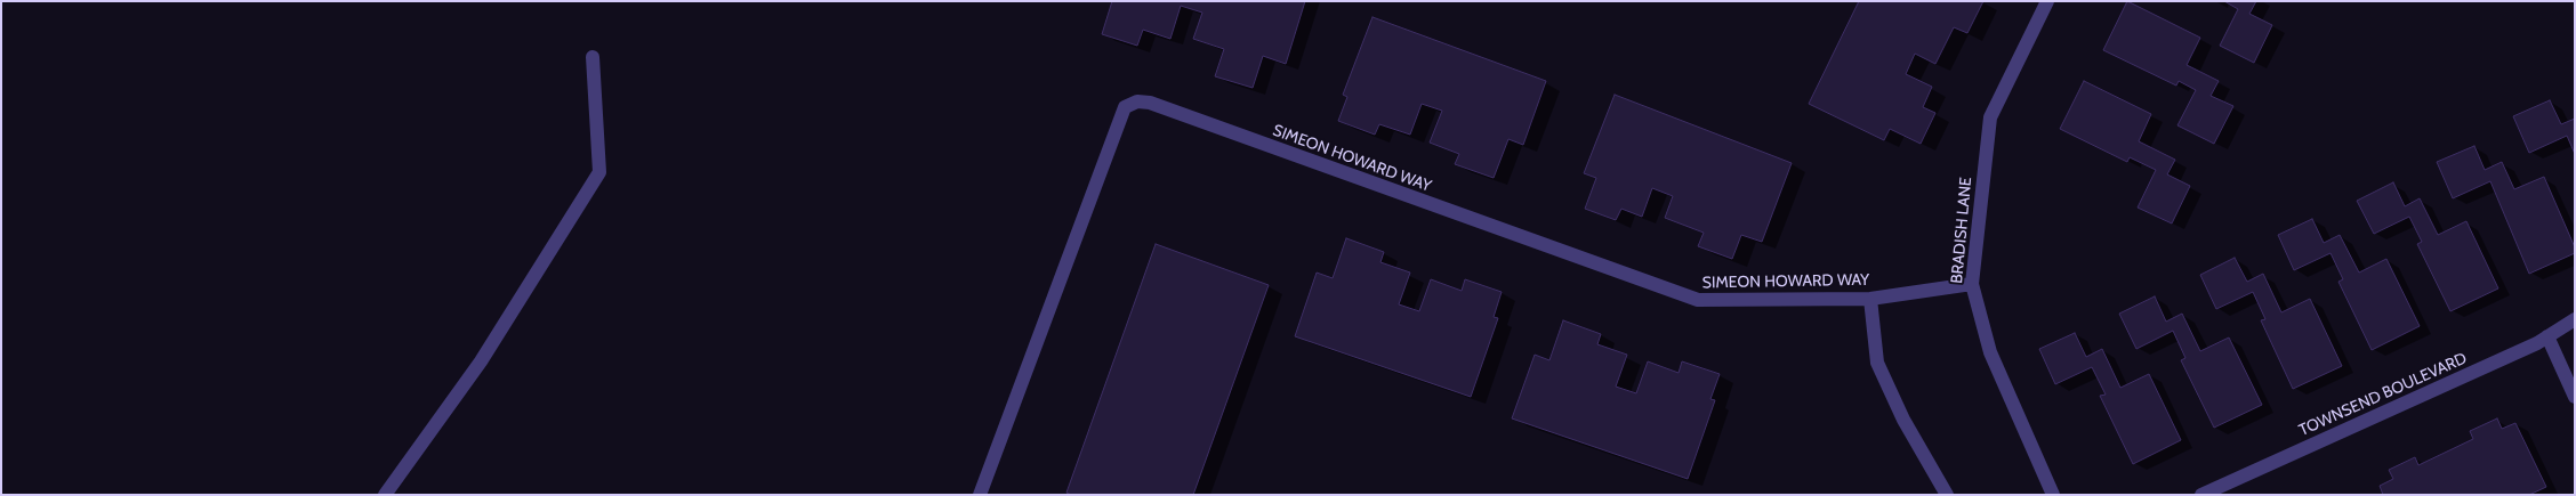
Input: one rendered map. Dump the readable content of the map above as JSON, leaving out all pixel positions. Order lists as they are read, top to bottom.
{
  "streets": {
    "street": ["SIMEON HOWARD WAY", "BRADISH LANE", "TOWNSEND BOULEVARD"]
  },
  "crossings": [
    ["SIMEON HOWARD WAY", "BRADISH LANE"]
  ]
}
